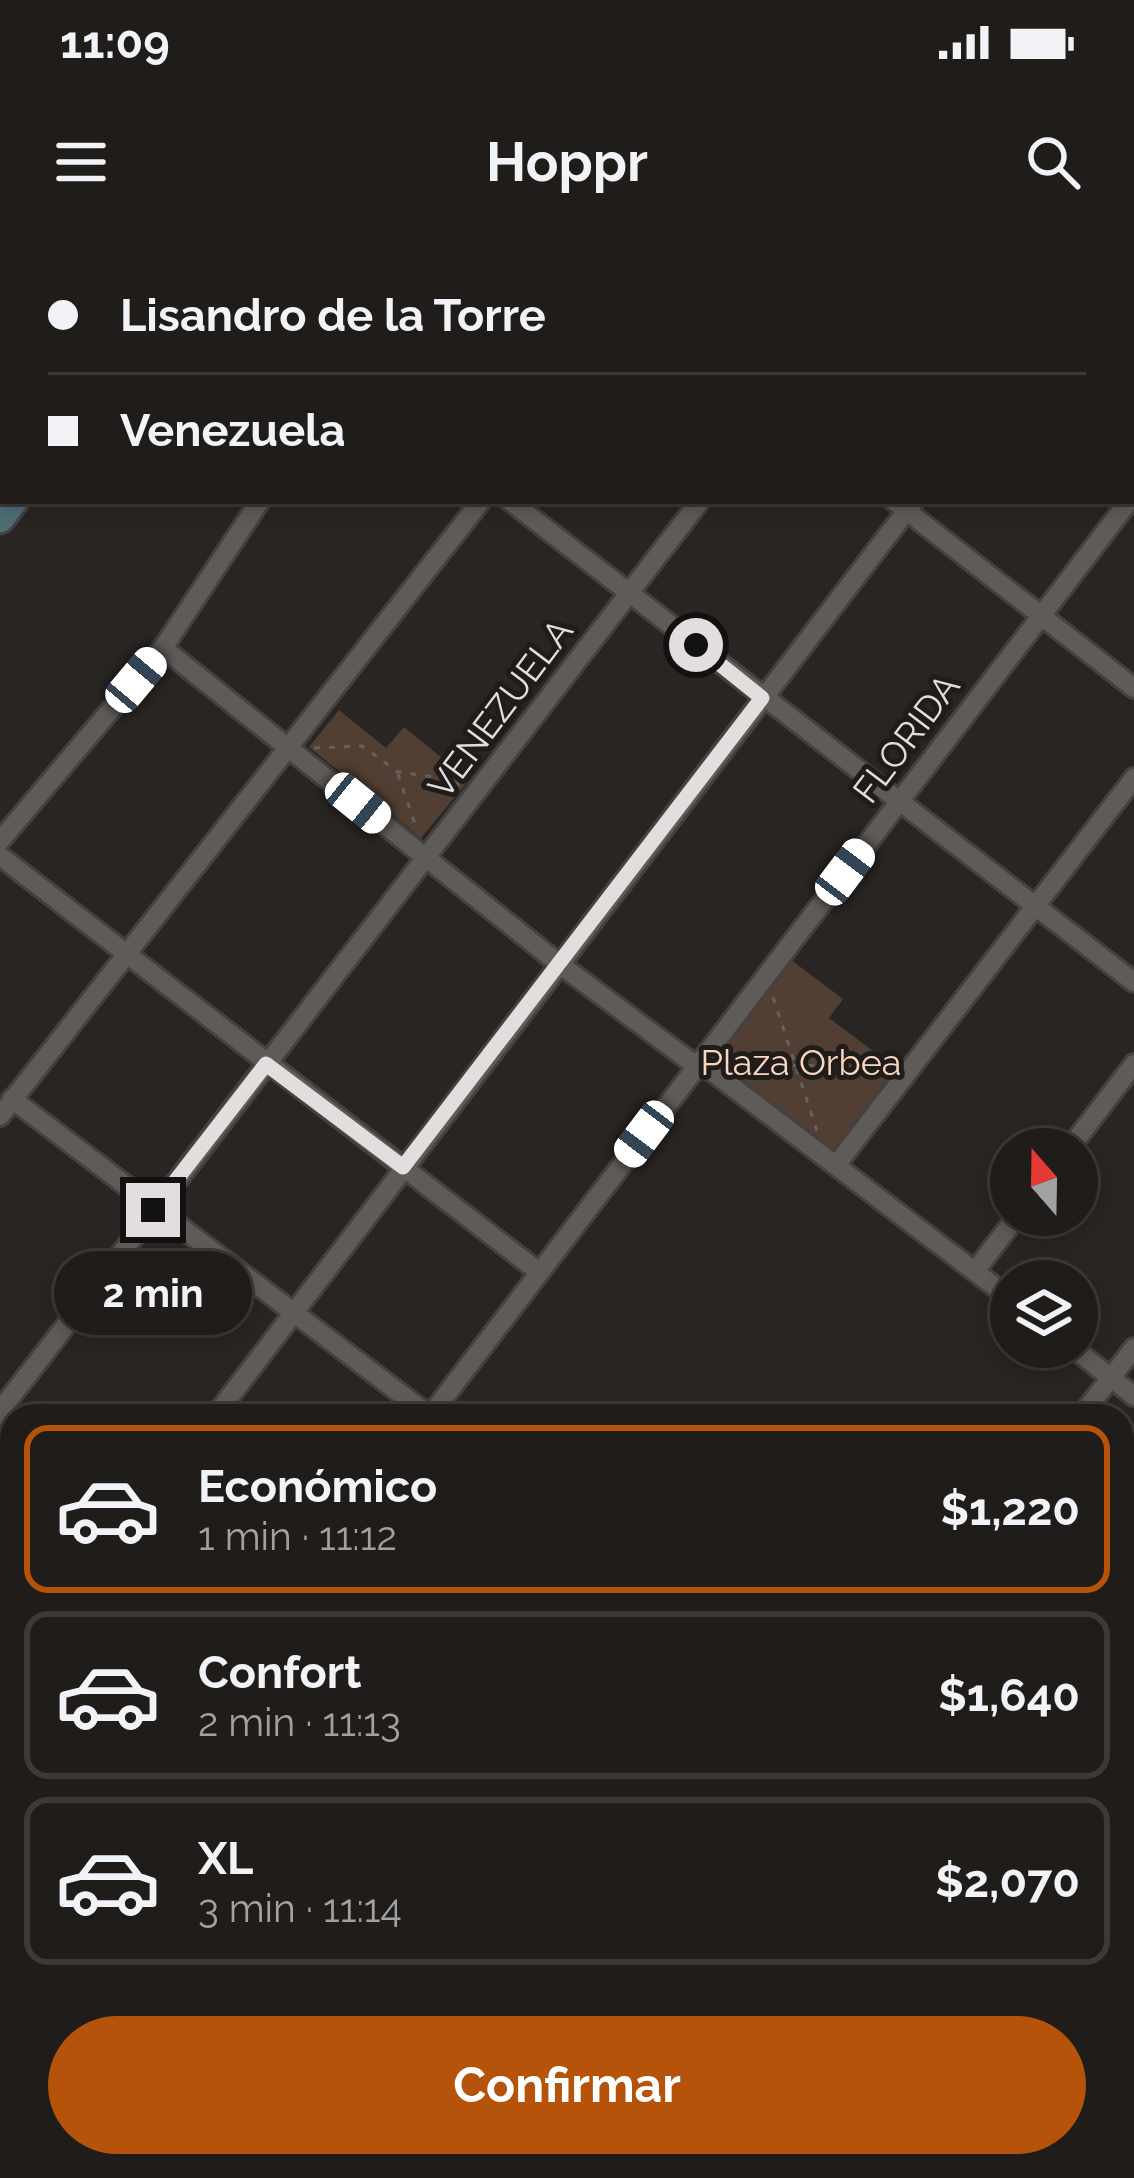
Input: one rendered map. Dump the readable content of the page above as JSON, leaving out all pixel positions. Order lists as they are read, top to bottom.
{
  "streets": {
    "street": ["VENEZUELA", "FLORIDA"]
  },
  "parks": ["Plaza Orbea"],
  "north": "top",
  "page": {
    "status": "11:09",
    "header": "Hoppr",
    "banner": ["Lisandro de la Torre", "Venezuela"],
    "bubble": "2 min",
    "list": [
      {
        "name": "Económico",
        "note": "1 min · 11:12",
        "value": "$1,220"
      },
      {
        "name": "Confort",
        "note": "2 min · 11:13",
        "value": "$1,640"
      },
      {
        "name": "XL",
        "note": "3 min · 11:14",
        "value": "$2,070"
      }
    ],
    "buttons": "Confirmar"
  }
}
